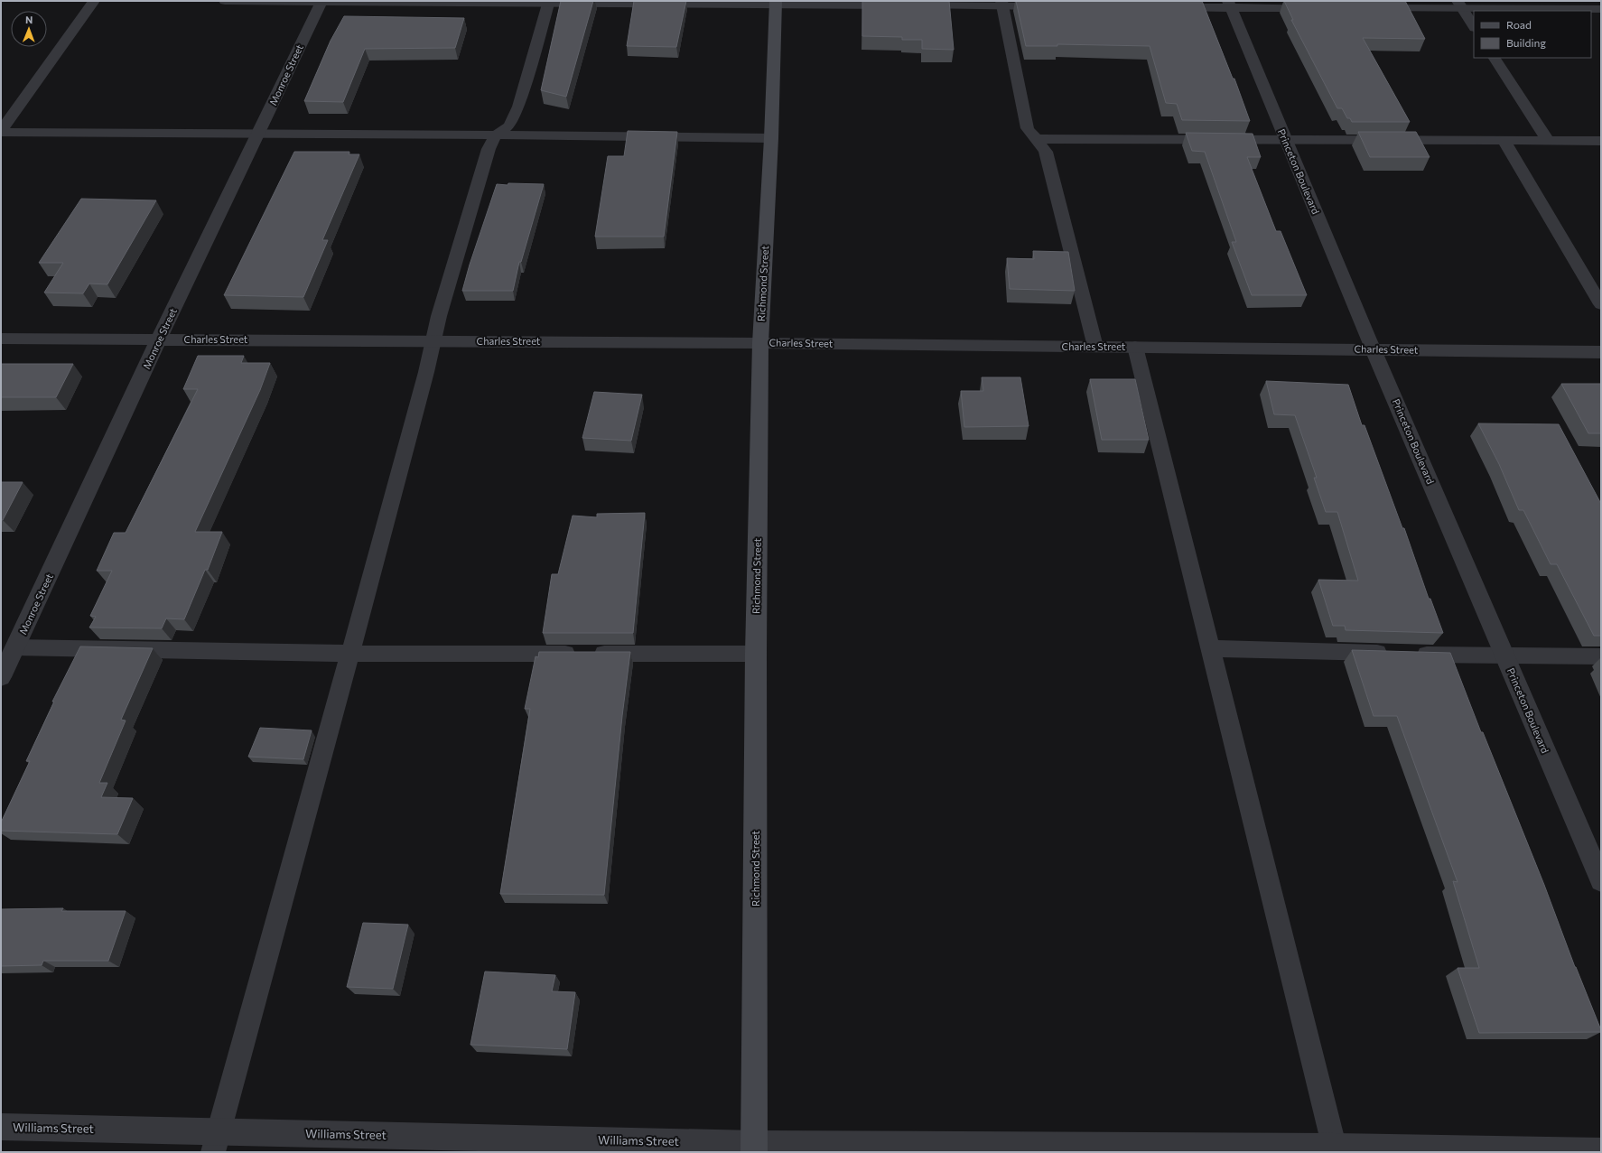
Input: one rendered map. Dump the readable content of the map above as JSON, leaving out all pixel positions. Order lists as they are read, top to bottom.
{
  "streets": {
    "street": [
      "Monroe Street",
      "Princeton Boulevard",
      "Richmond Street",
      "Charles Street",
      "Williams Street"
    ]
  },
  "crossings": [
    ["Monroe Street", "Charles Street"],
    ["Princeton Boulevard", "Charles Street"],
    ["Richmond Street", "Charles Street"],
    ["Richmond Street", "Williams Street"]
  ],
  "legend": ["Road", "Building"],
  "north": "top"
}
